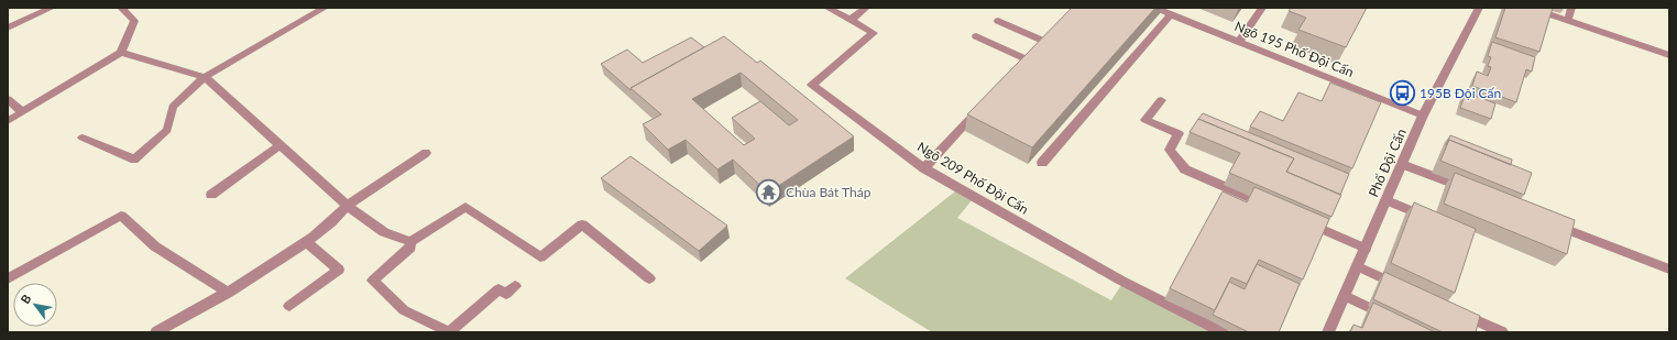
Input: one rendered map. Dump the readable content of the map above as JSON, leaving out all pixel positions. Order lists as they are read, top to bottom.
{
  "streets": {
    "street": ["Ngõ 195 Phố Đội Cấn", "Phố Đội Cấn", "Ngõ 209 Phố Đội Cấn"]
  },
  "crossings": [
    ["Ngõ 195 Phố Đội Cấn", "Phố Đội Cấn"]
  ],
  "places": {
    "bus stop": ["195B Đội Cấn"],
    "temple": ["Chùa Bát Tháp"]
  },
  "north": "top left"
}
